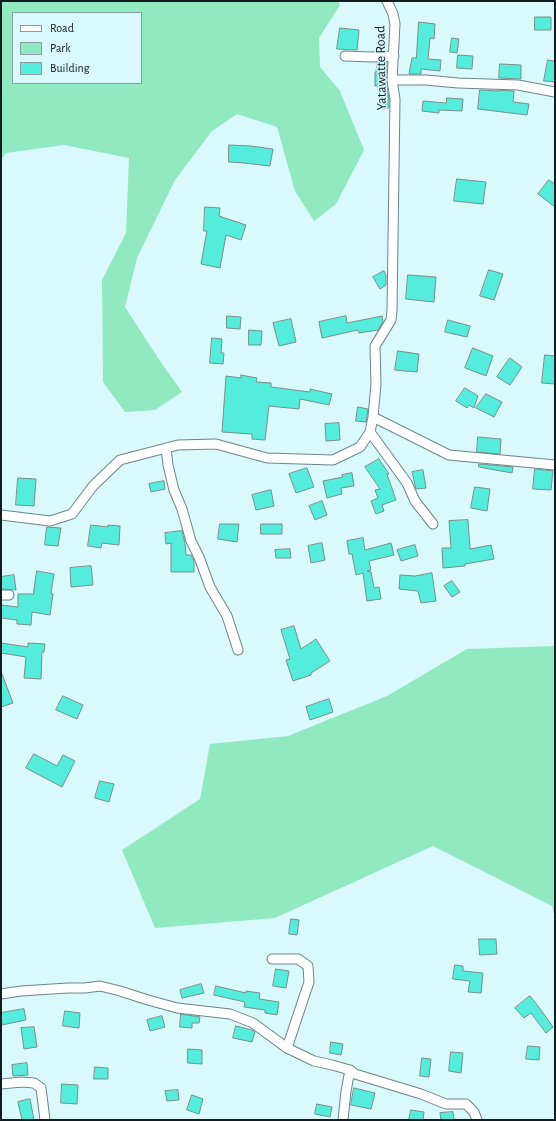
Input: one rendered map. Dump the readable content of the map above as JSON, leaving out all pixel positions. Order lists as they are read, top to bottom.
{
  "streets": {
    "street": ["Yatawatte Road"]
  },
  "legend": ["Road", "Park", "Building"]
}
